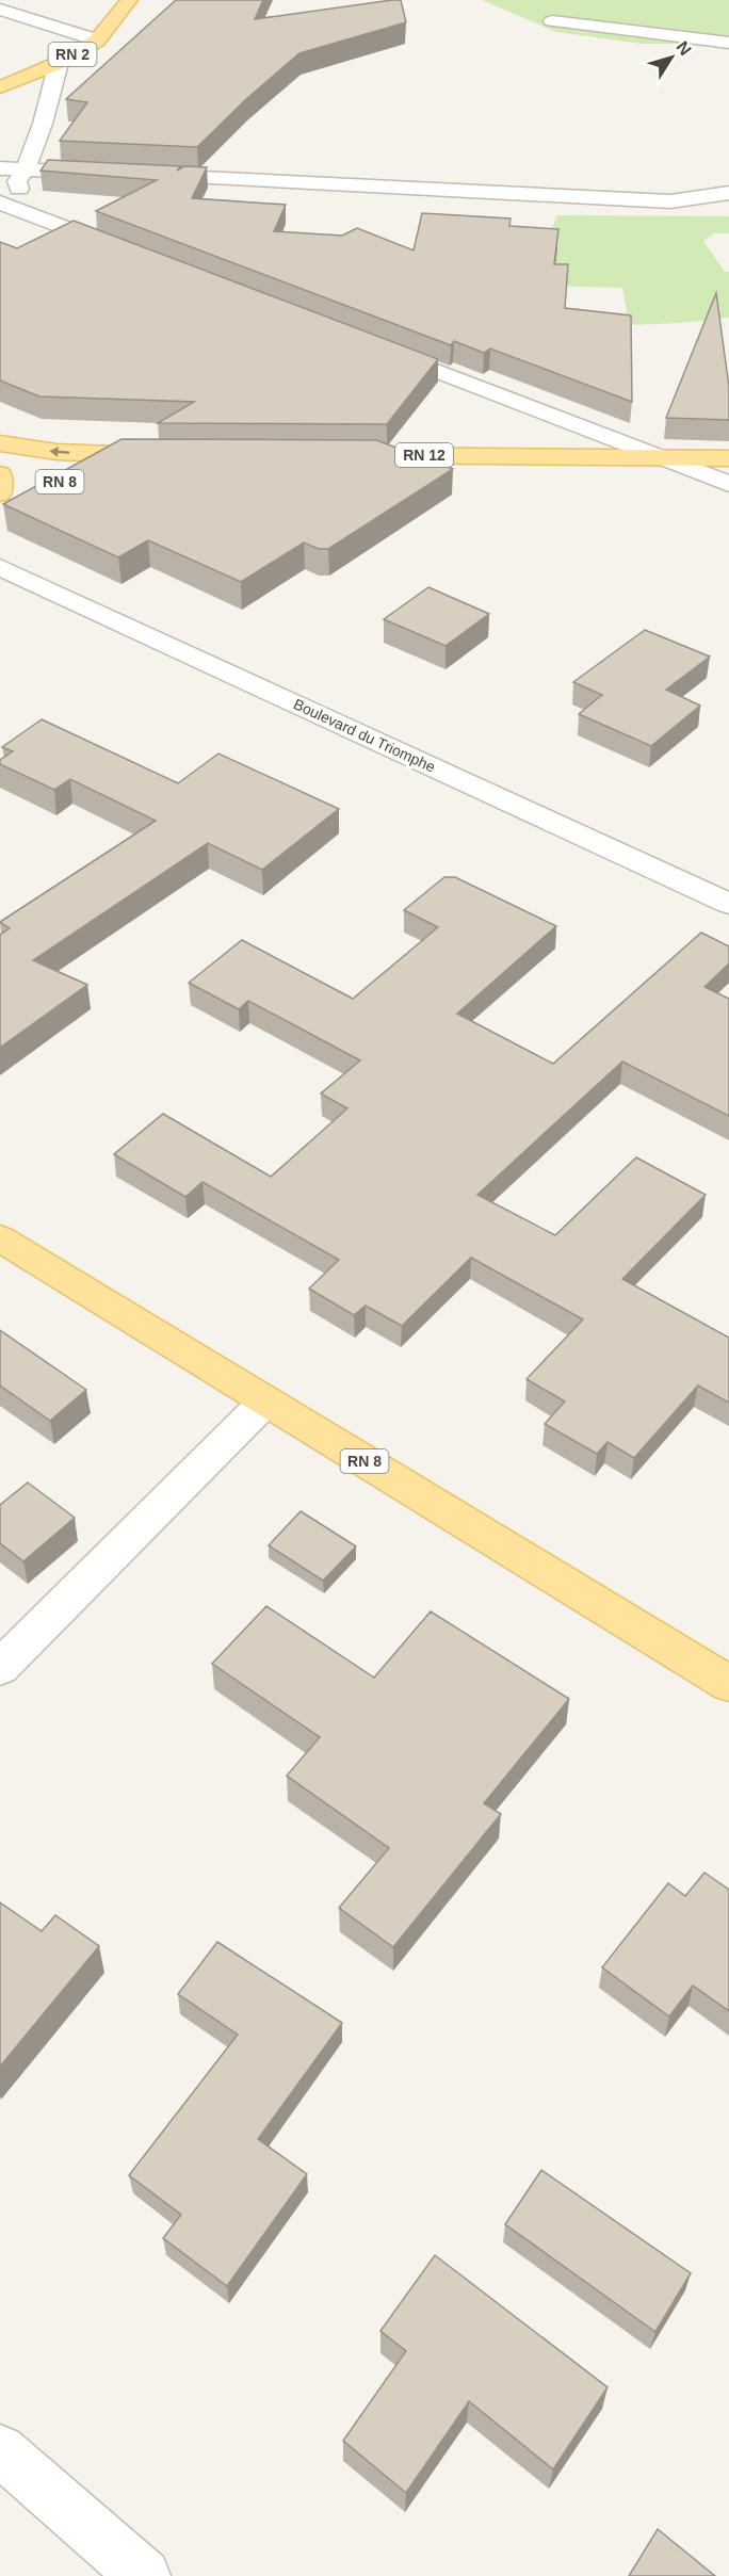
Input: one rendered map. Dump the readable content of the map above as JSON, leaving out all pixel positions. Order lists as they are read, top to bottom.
{
  "streets": {
    "main road": ["RN 2", "RN 12", "RN 8"],
    "street": ["Boulevard du Triomphe"]
  },
  "north": "top right"
}
